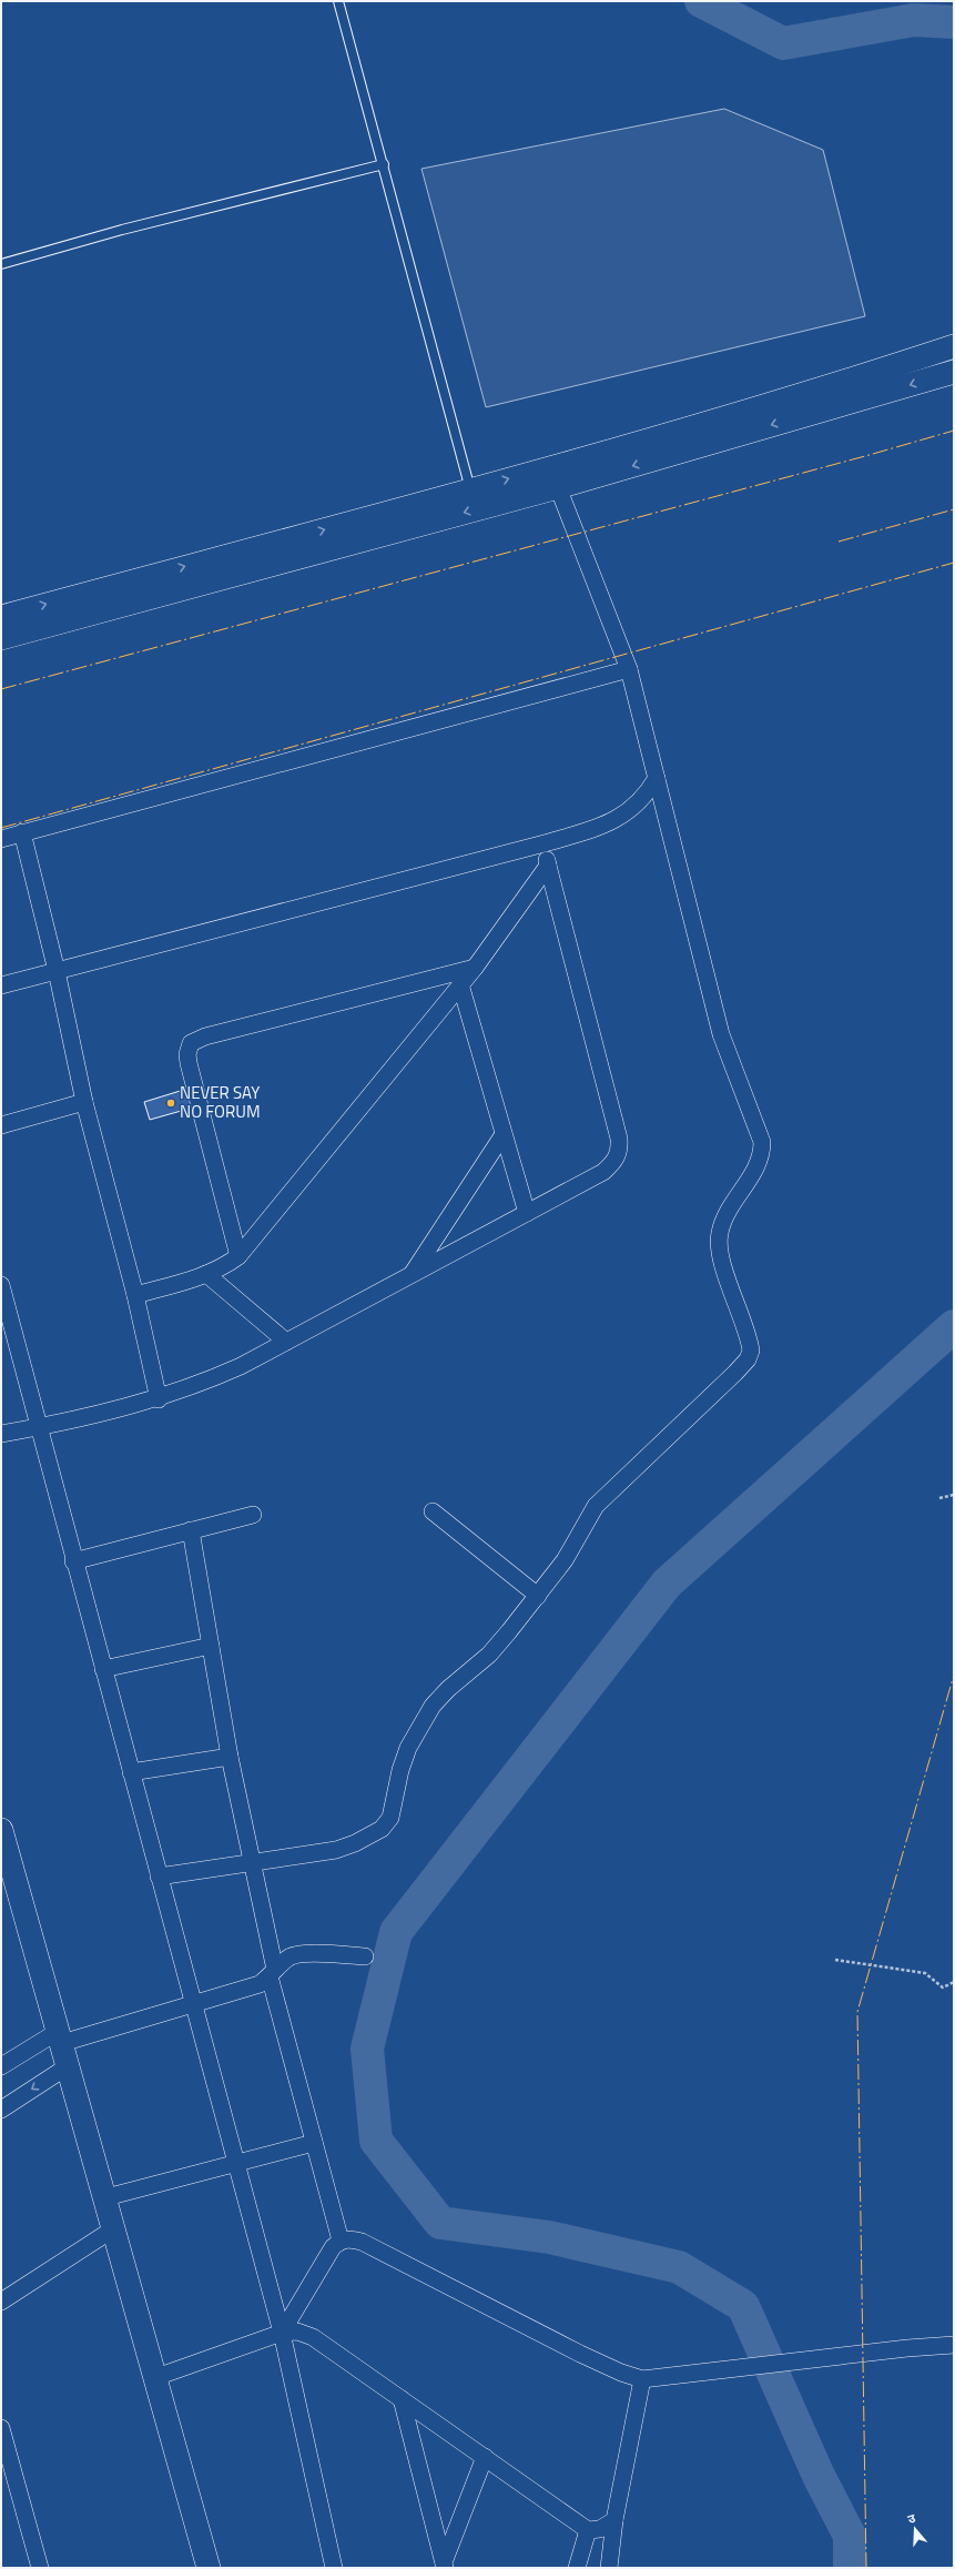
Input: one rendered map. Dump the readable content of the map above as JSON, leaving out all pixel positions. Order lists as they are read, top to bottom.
{
  "places": ["NEVER SAY NO FORUM"],
  "north": "top"
}
